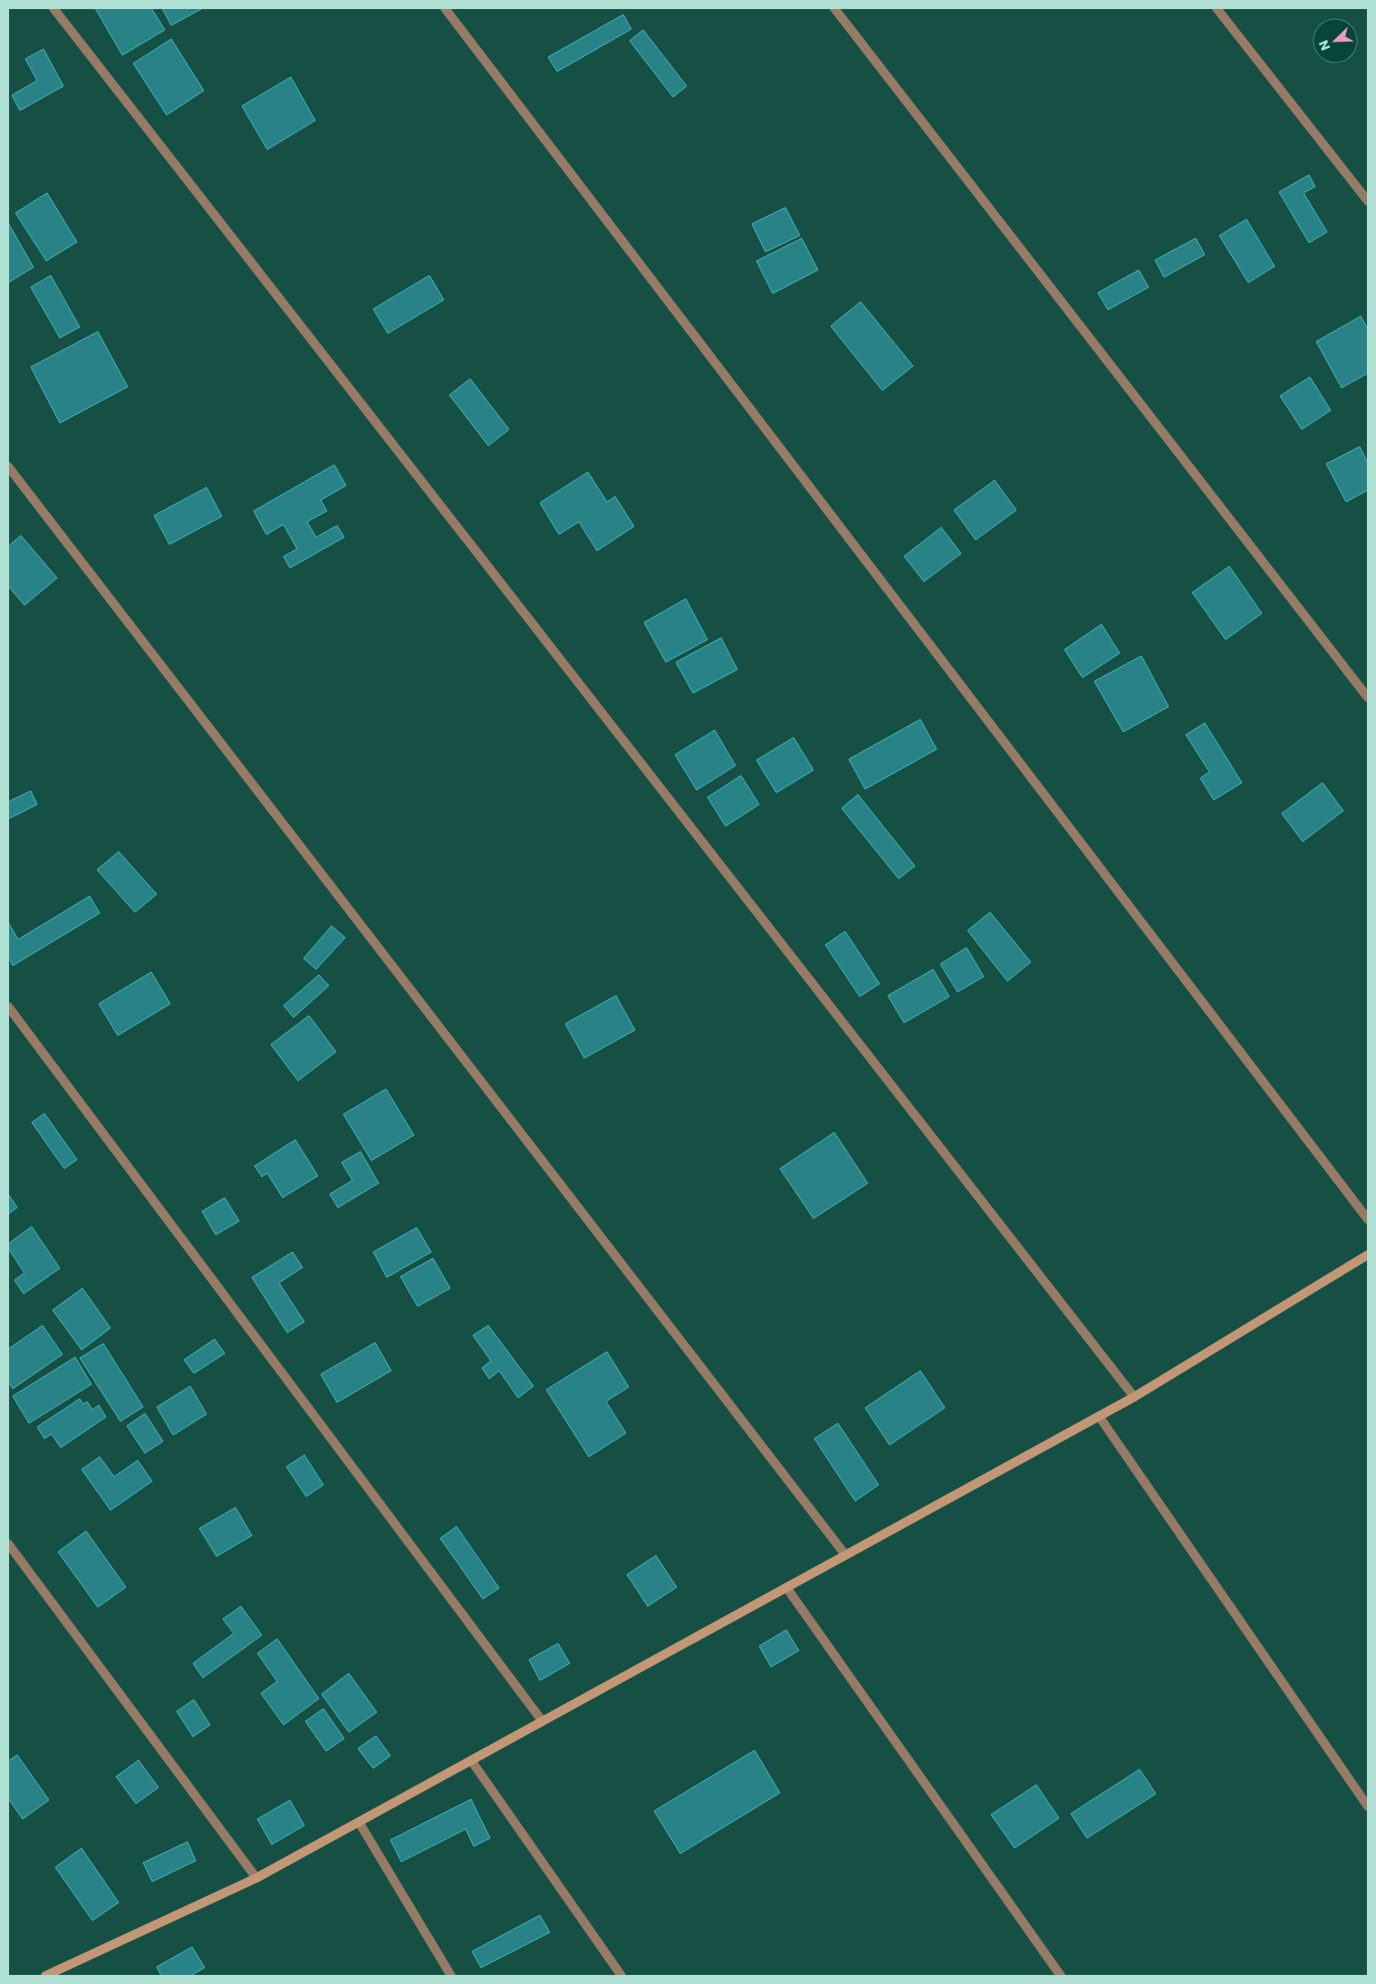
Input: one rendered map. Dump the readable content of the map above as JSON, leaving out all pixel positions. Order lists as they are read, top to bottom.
{
  "north": "bottom left"
}
